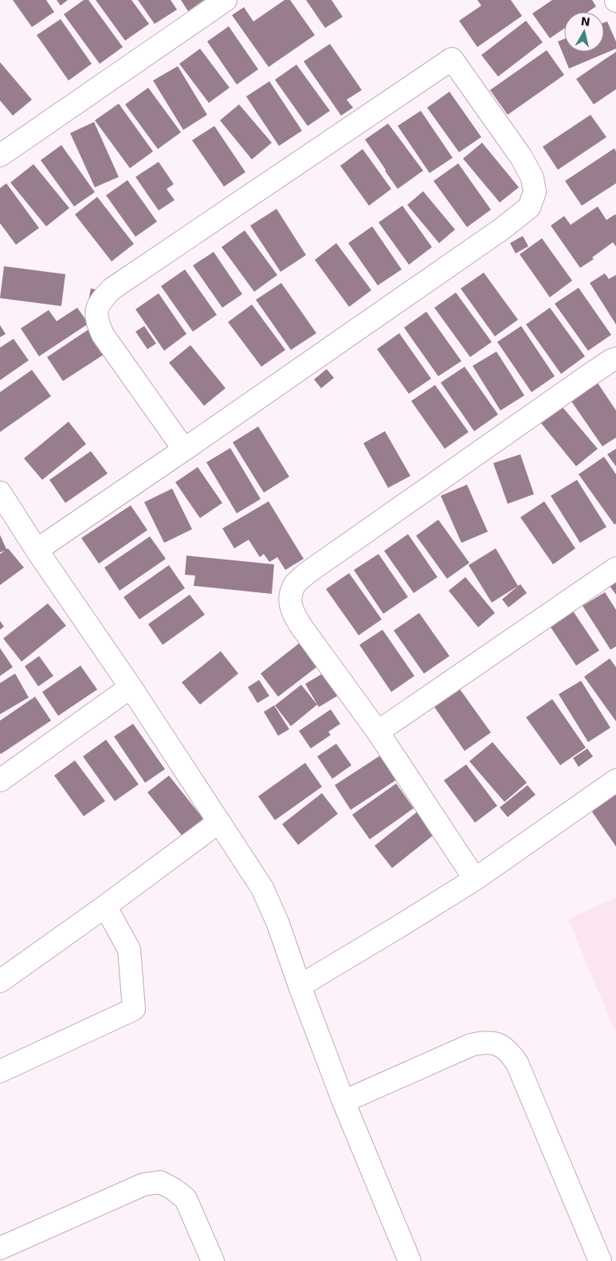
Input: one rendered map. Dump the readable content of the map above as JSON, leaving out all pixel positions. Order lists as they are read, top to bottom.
{
  "north": "top"
}
